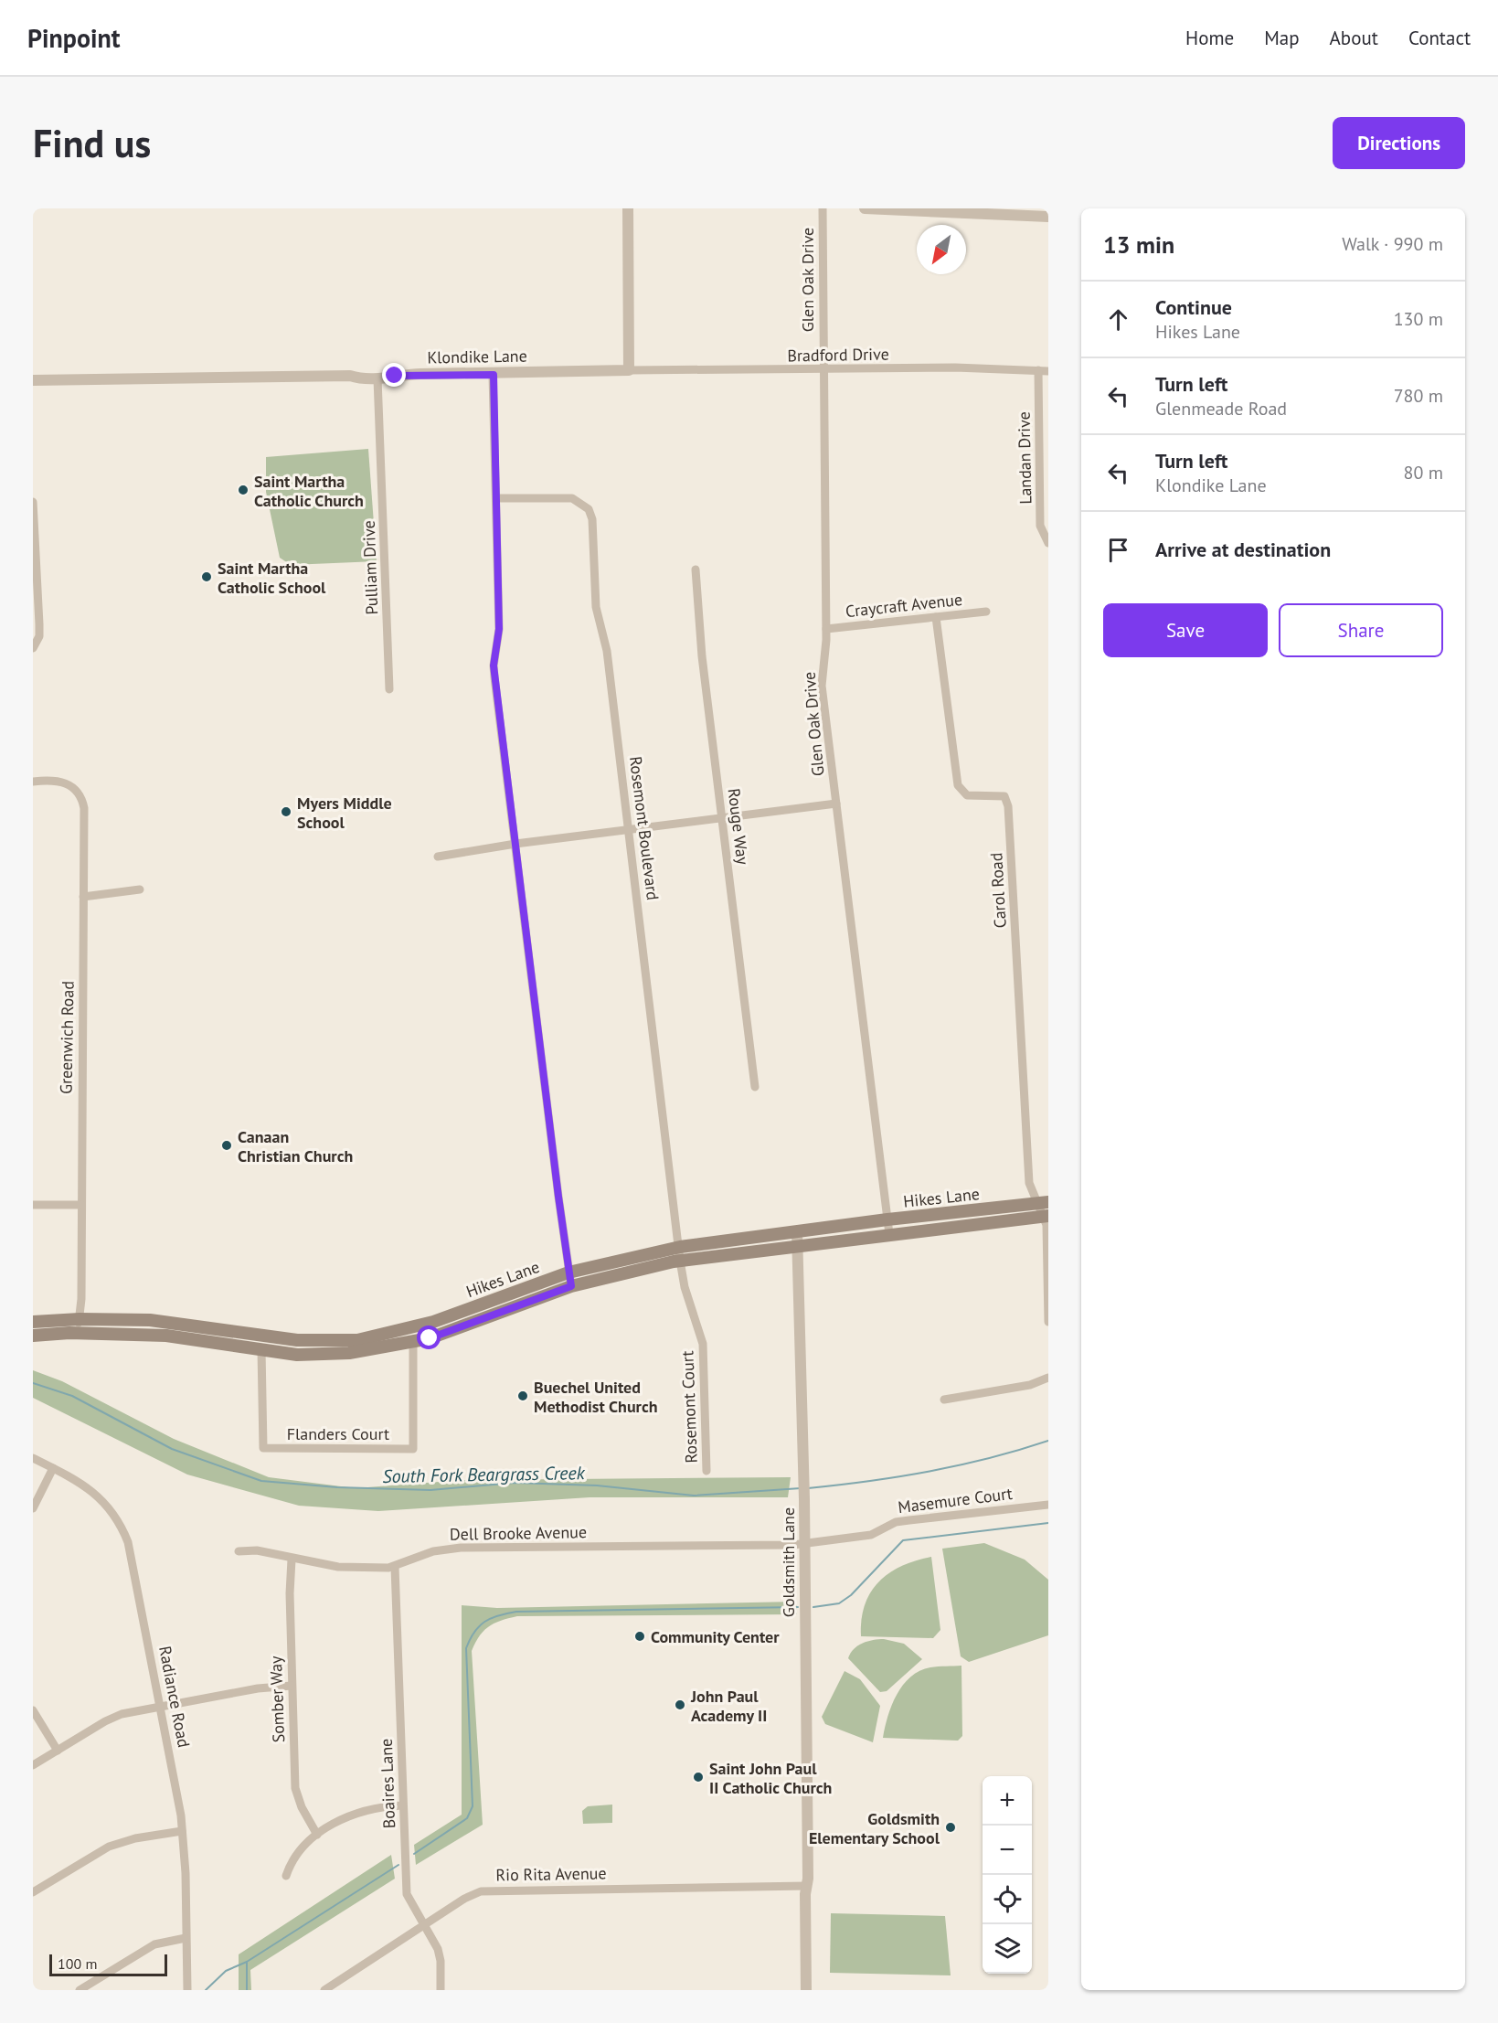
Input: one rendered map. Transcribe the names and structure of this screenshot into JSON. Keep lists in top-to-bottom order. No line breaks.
{"streets":{"main road":["Hikes Lane"],"street":["Glen Oak Drive","Bradford Drive","Klondike Lane","Landan Drive","Pulliam Drive","Craycraft Avenue","Rouge Way","Rosemont Boulevard","Carol Road","Greenwich Road","Rosemont Court","Flanders Court","Masemure Court","Dell Brooke Avenue","Goldsmith Lane","Radiance Road","Somber Way","Boaires Lane","Rio Rita Avenue"]},"crossings":[["Glen Oak Drive","Bradford Drive"],["Glen Oak Drive","Craycraft Avenue"],["Glen Oak Drive","Hikes Lane"],["Bradford Drive","Klondike Lane"],["Bradford Drive","Landan Drive"],["Klondike Lane","Pulliam Drive"],["Craycraft Avenue","Carol Road"],["Rosemont Boulevard","Hikes Lane"],["Rosemont Boulevard","Rosemont Court"],["Carol Road","Hikes Lane"],["Greenwich Road","Hikes Lane"],["Hikes Lane","Rosemont Court"],["Hikes Lane","Flanders Court"],["Hikes Lane","Goldsmith Lane"],["Masemure Court","Dell Brooke Avenue"],["Masemure Court","Goldsmith Lane"],["Dell Brooke Avenue","Goldsmith Lane"],["Dell Brooke Avenue","Somber Way"],["Dell Brooke Avenue","Boaires Lane"],["Goldsmith Lane","Rio Rita Avenue"],["Boaires Lane","Rio Rita Avenue"]],"water":["South Fork Beargrass Creek"],"places":["Saint Martha Catholic Church","Saint Martha Catholic School","Myers Middle School","Canaan Christian Church","Buechel United Methodist Church","Community Center","John Paul Academy II","Saint John Paul II Catholic Church","Goldsmith Elementary School"],"scale_bar":"100 m","north":"bottom left","page":{"header":"Pinpoint","nav":["Home","Map","About","Contact"],"buttons":["Directions",["Save","Share"]],"title":"Find us","heading":["13 min","Walk · 990 m"],"list":[["Continue","Hikes Lane","130 m"],["Turn left","Glenmeade Road","780 m"],["Turn left","Klondike Lane","80 m"],"Arrive at destination"],"map_buttons":["+","−"],"scale":"100 m"}}
